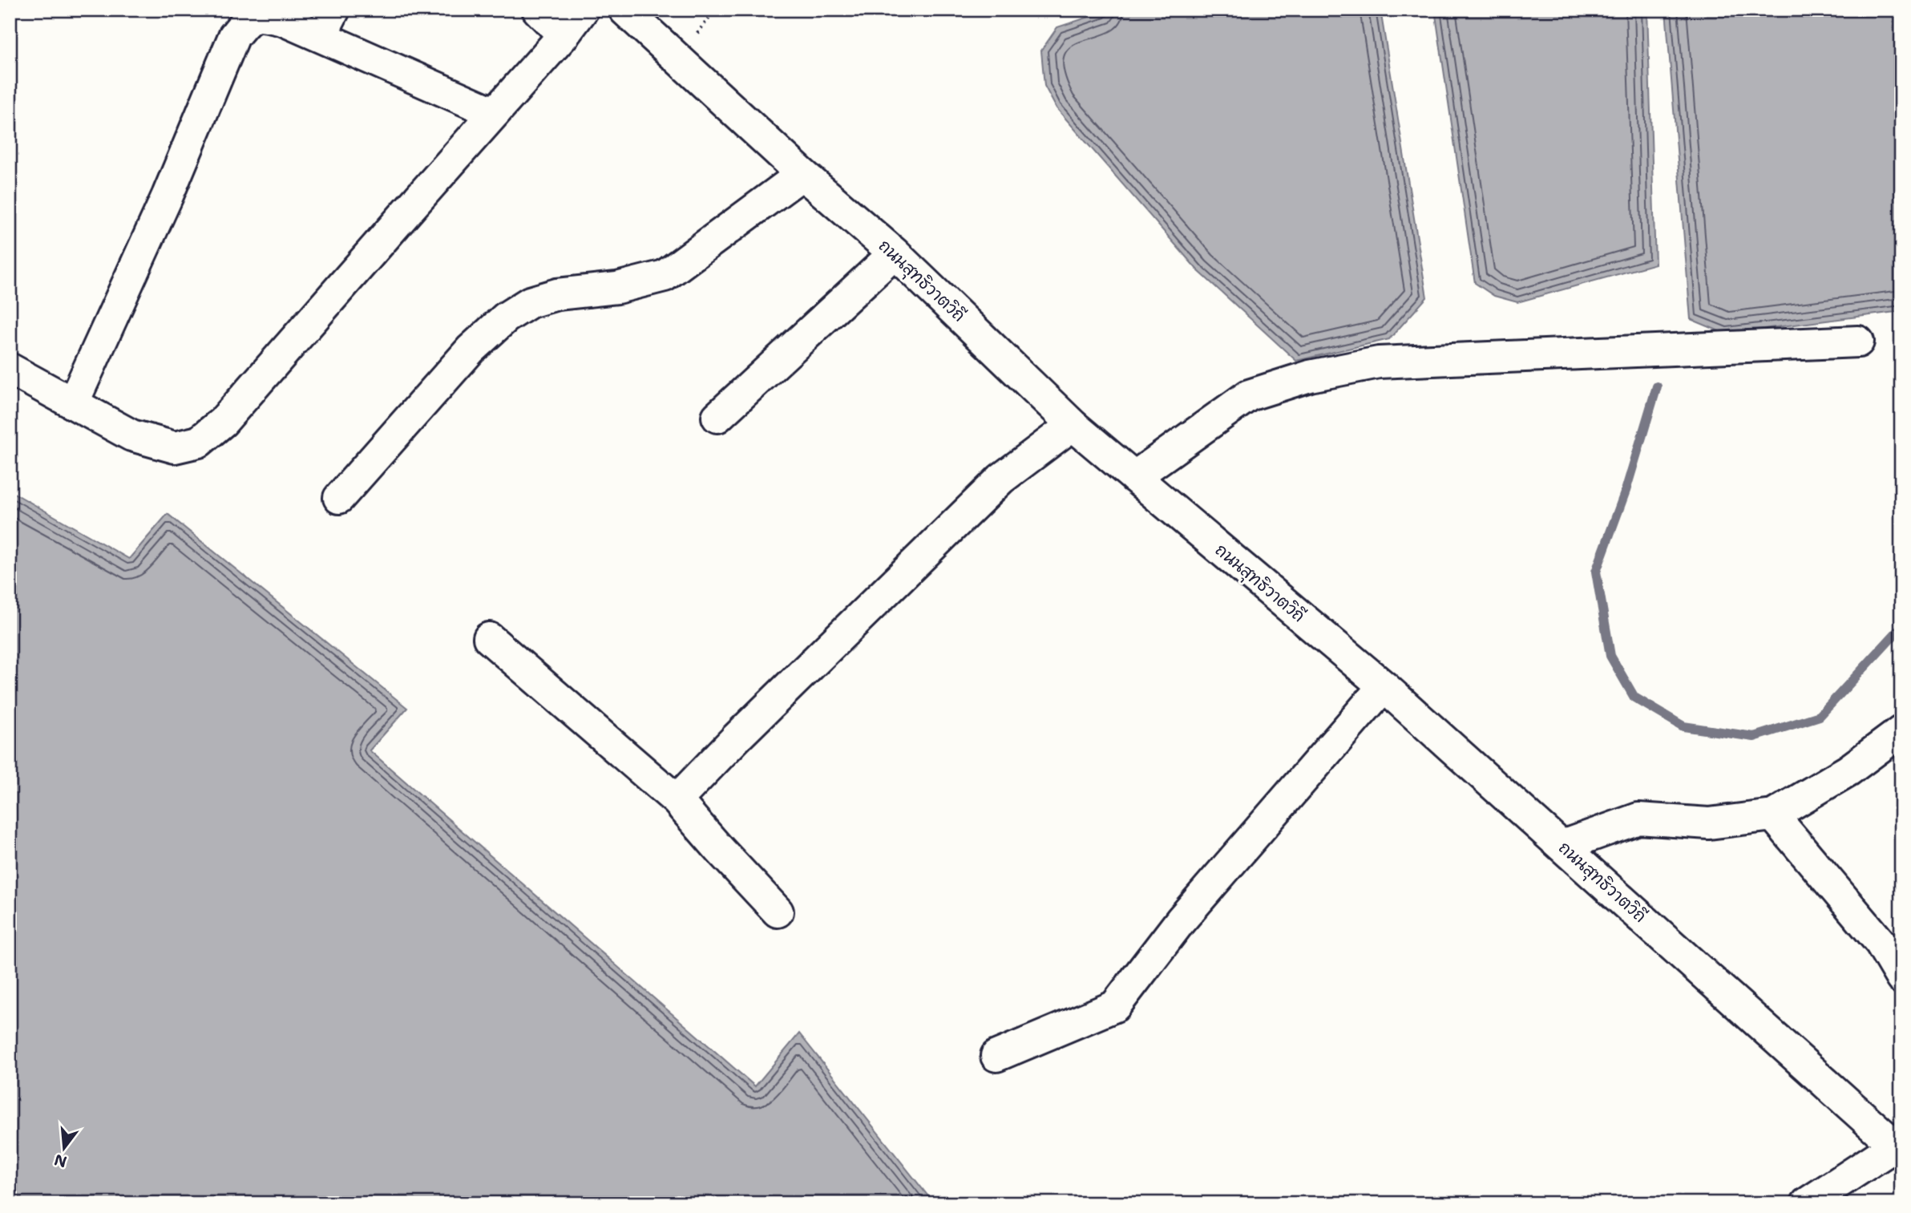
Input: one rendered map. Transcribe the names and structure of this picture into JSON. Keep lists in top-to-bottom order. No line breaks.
{"streets":{"street":["ถนนสุทธิวาตวิถี"]},"north":"bottom"}
